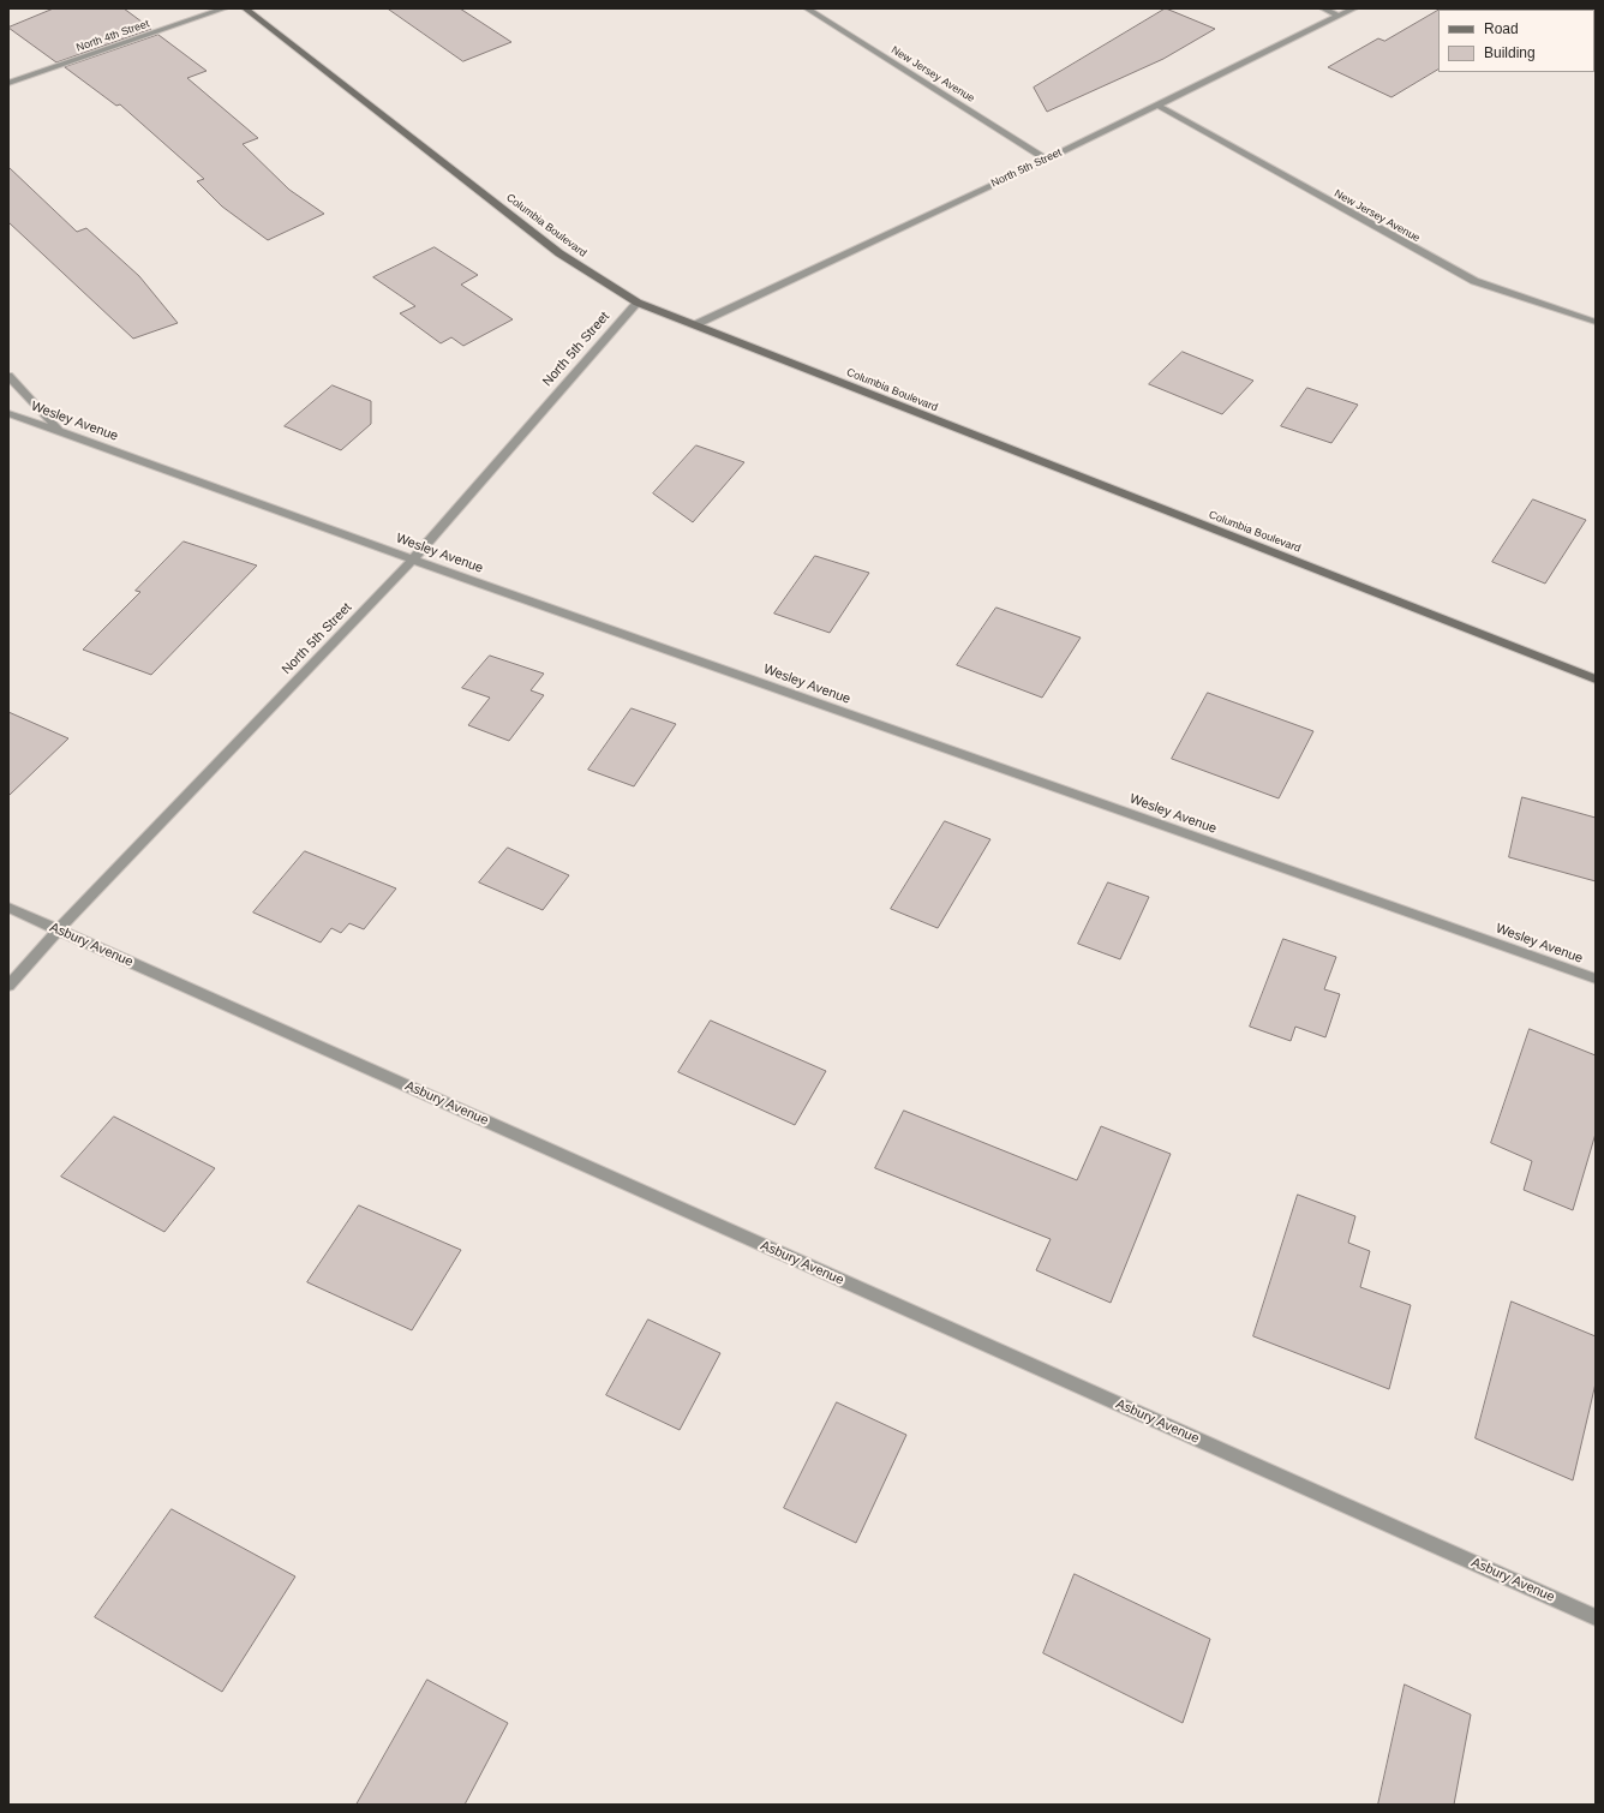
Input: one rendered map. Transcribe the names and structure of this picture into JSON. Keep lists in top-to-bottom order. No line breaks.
{"streets":{"street":["North 4th Street","New Jersey Avenue","North 5th Street","Columbia Boulevard","Wesley Avenue","Asbury Avenue"]},"crossings":[["New Jersey Avenue","North 5th Street"],["North 5th Street","Columbia Boulevard"],["North 5th Street","Wesley Avenue"],["North 5th Street","Asbury Avenue"]],"legend":["Road","Building"]}
